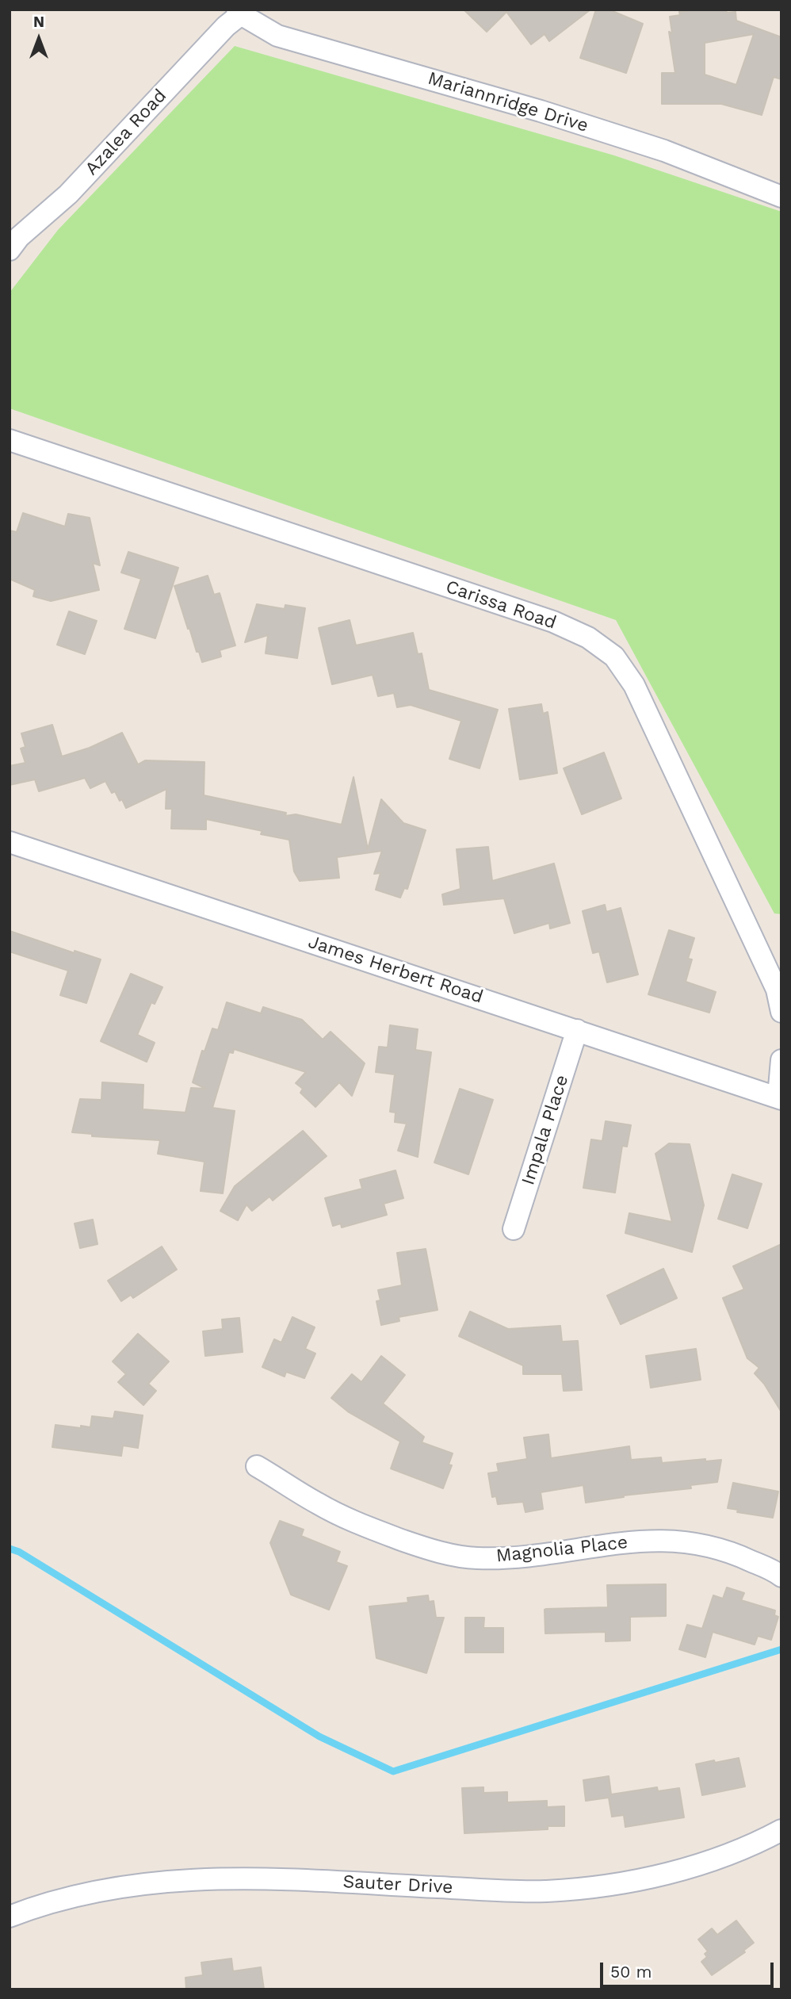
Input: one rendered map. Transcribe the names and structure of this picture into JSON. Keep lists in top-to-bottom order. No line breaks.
{"streets":{"street":["Mariannridge Drive","Azalea Road","Carissa Road","James Herbert Road","Impala Place","Magnolia Place","Sauter Drive"]},"crossings":[["Mariannridge Drive","Azalea Road"],["James Herbert Road","Impala Place"]],"scale_bar":"50 m","north":"top"}
